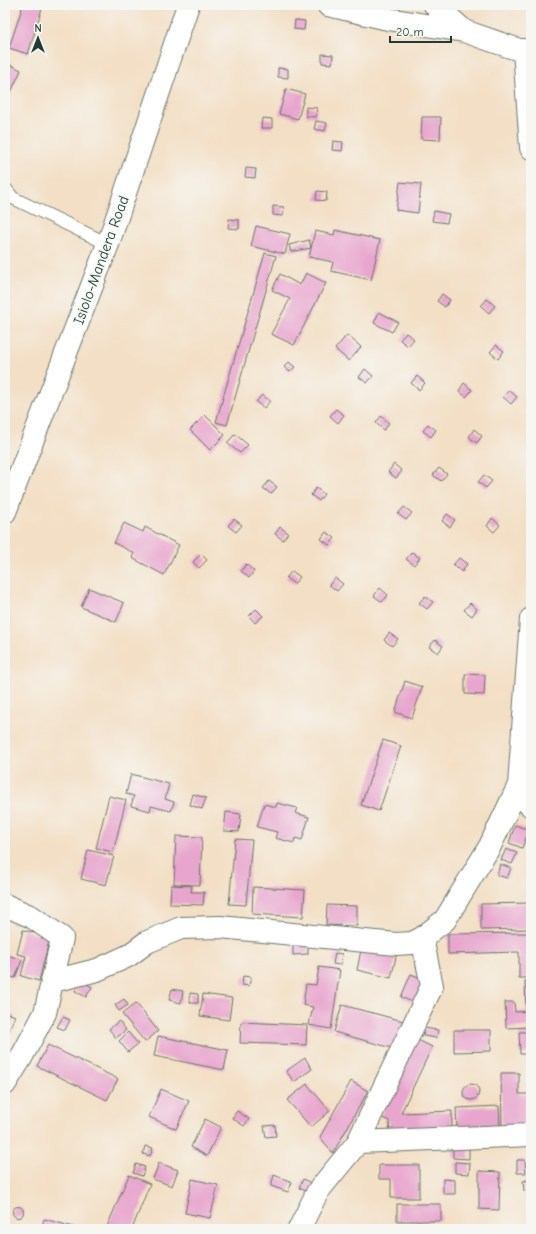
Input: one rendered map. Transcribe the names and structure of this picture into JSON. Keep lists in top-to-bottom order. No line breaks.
{"streets":{"main road":["Isiolo-Mandera Road"]},"scale_bar":"20 m","north":"top"}
